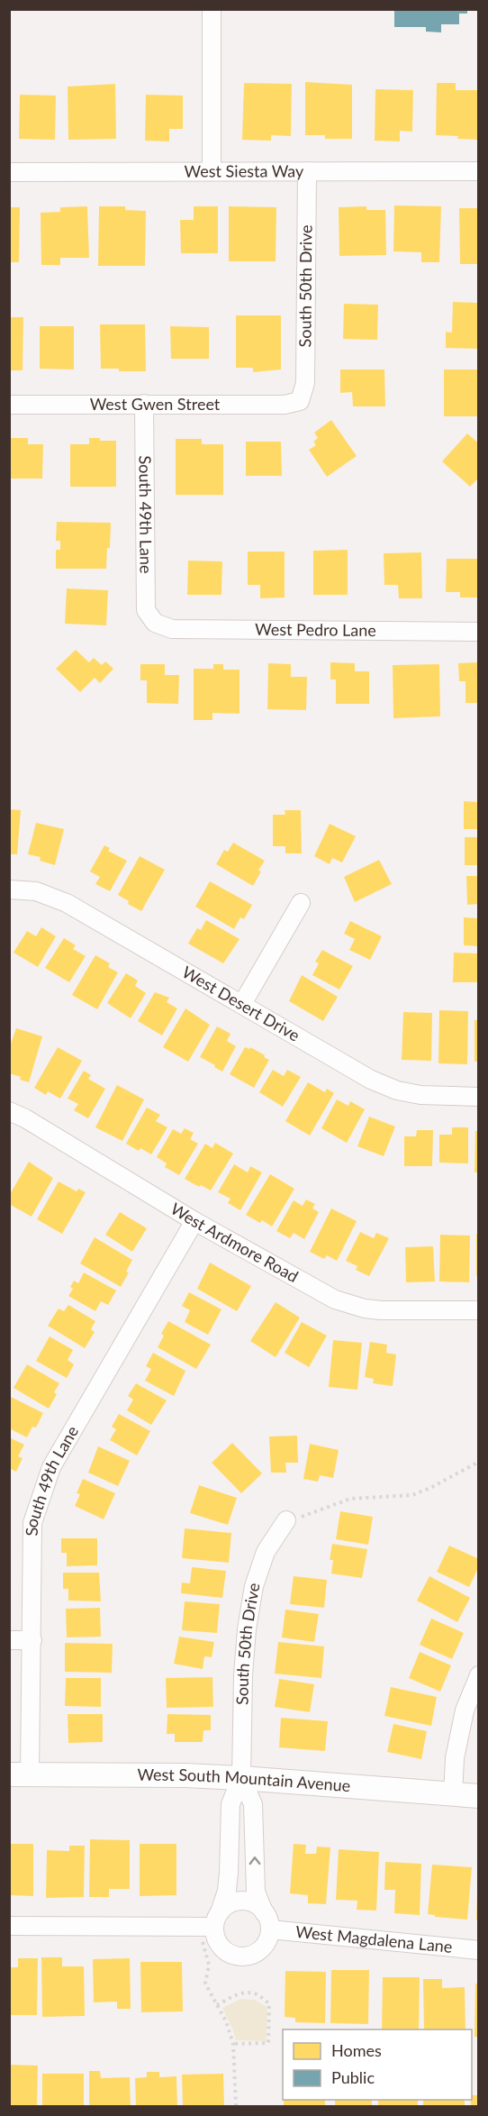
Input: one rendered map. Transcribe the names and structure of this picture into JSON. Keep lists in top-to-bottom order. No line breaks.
{"streets":{"street":["West Siesta Way","South 50th Drive","West Gwen Street","South 49th Lane","West Pedro Lane","West Desert Drive","West Ardmore Road","West South Mountain Avenue","West Magdalena Lane"]},"crossings":[["West Siesta Way","South 50th Drive"],["South 50th Drive","West Gwen Street"],["South 50th Drive","West South Mountain Avenue"],["South 50th Drive","West Magdalena Lane"],["West Gwen Street","South 49th Lane"],["South 49th Lane","West Pedro Lane"],["South 49th Lane","West Ardmore Road"],["South 49th Lane","West South Mountain Avenue"]],"legend":["Homes","Public"]}
